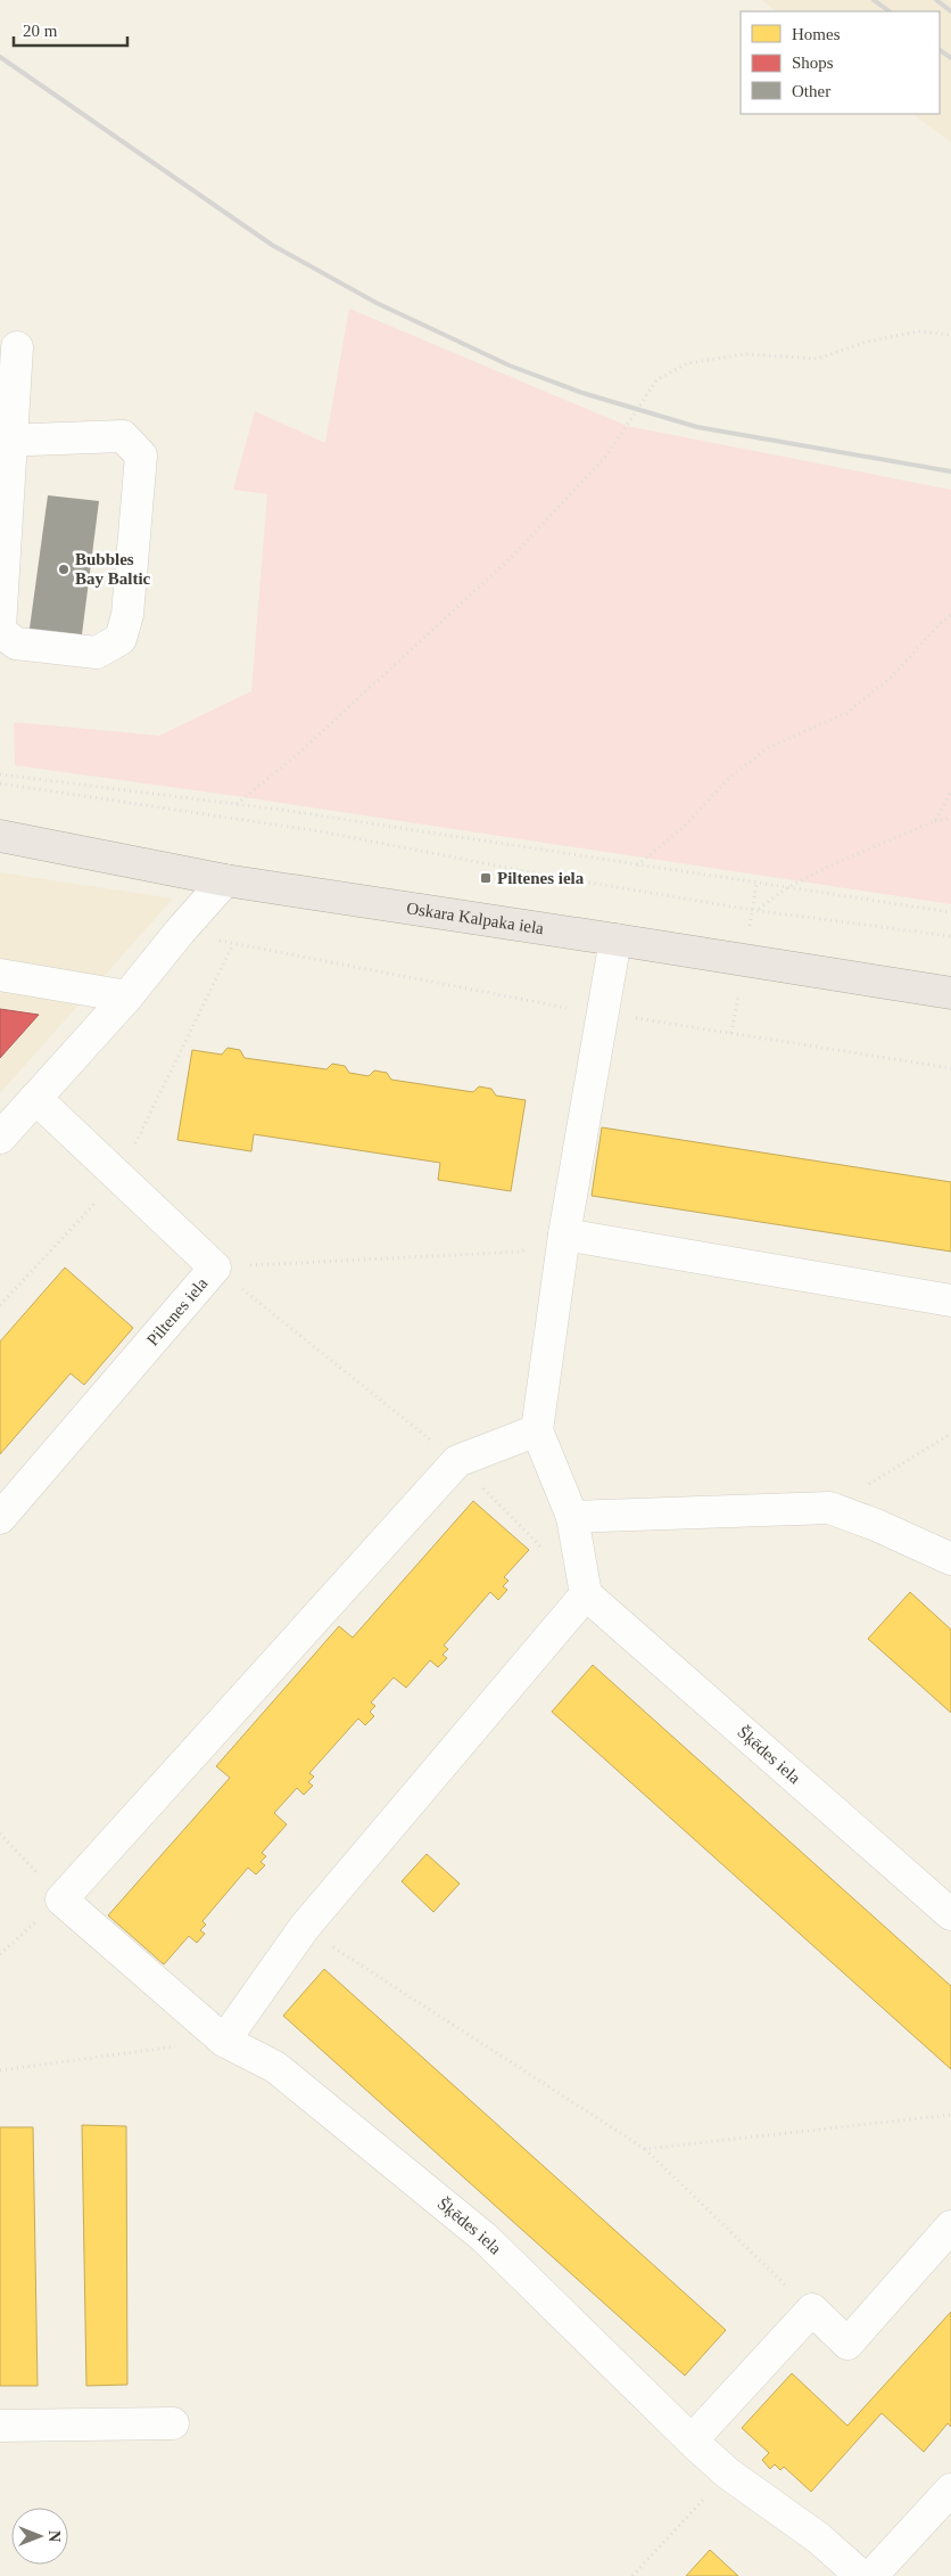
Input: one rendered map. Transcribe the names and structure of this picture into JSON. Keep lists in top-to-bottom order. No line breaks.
{"streets":{"main road":["Oskara Kalpaka iela"],"street":["Piltenes iela","Šķēdes iela"]},"places":{"other":["Bubbles Bay Baltic"],"transit":["Piltenes iela"]},"legend":["Homes","Shops","Other"],"scale_bar":"20 m","north":"right"}
